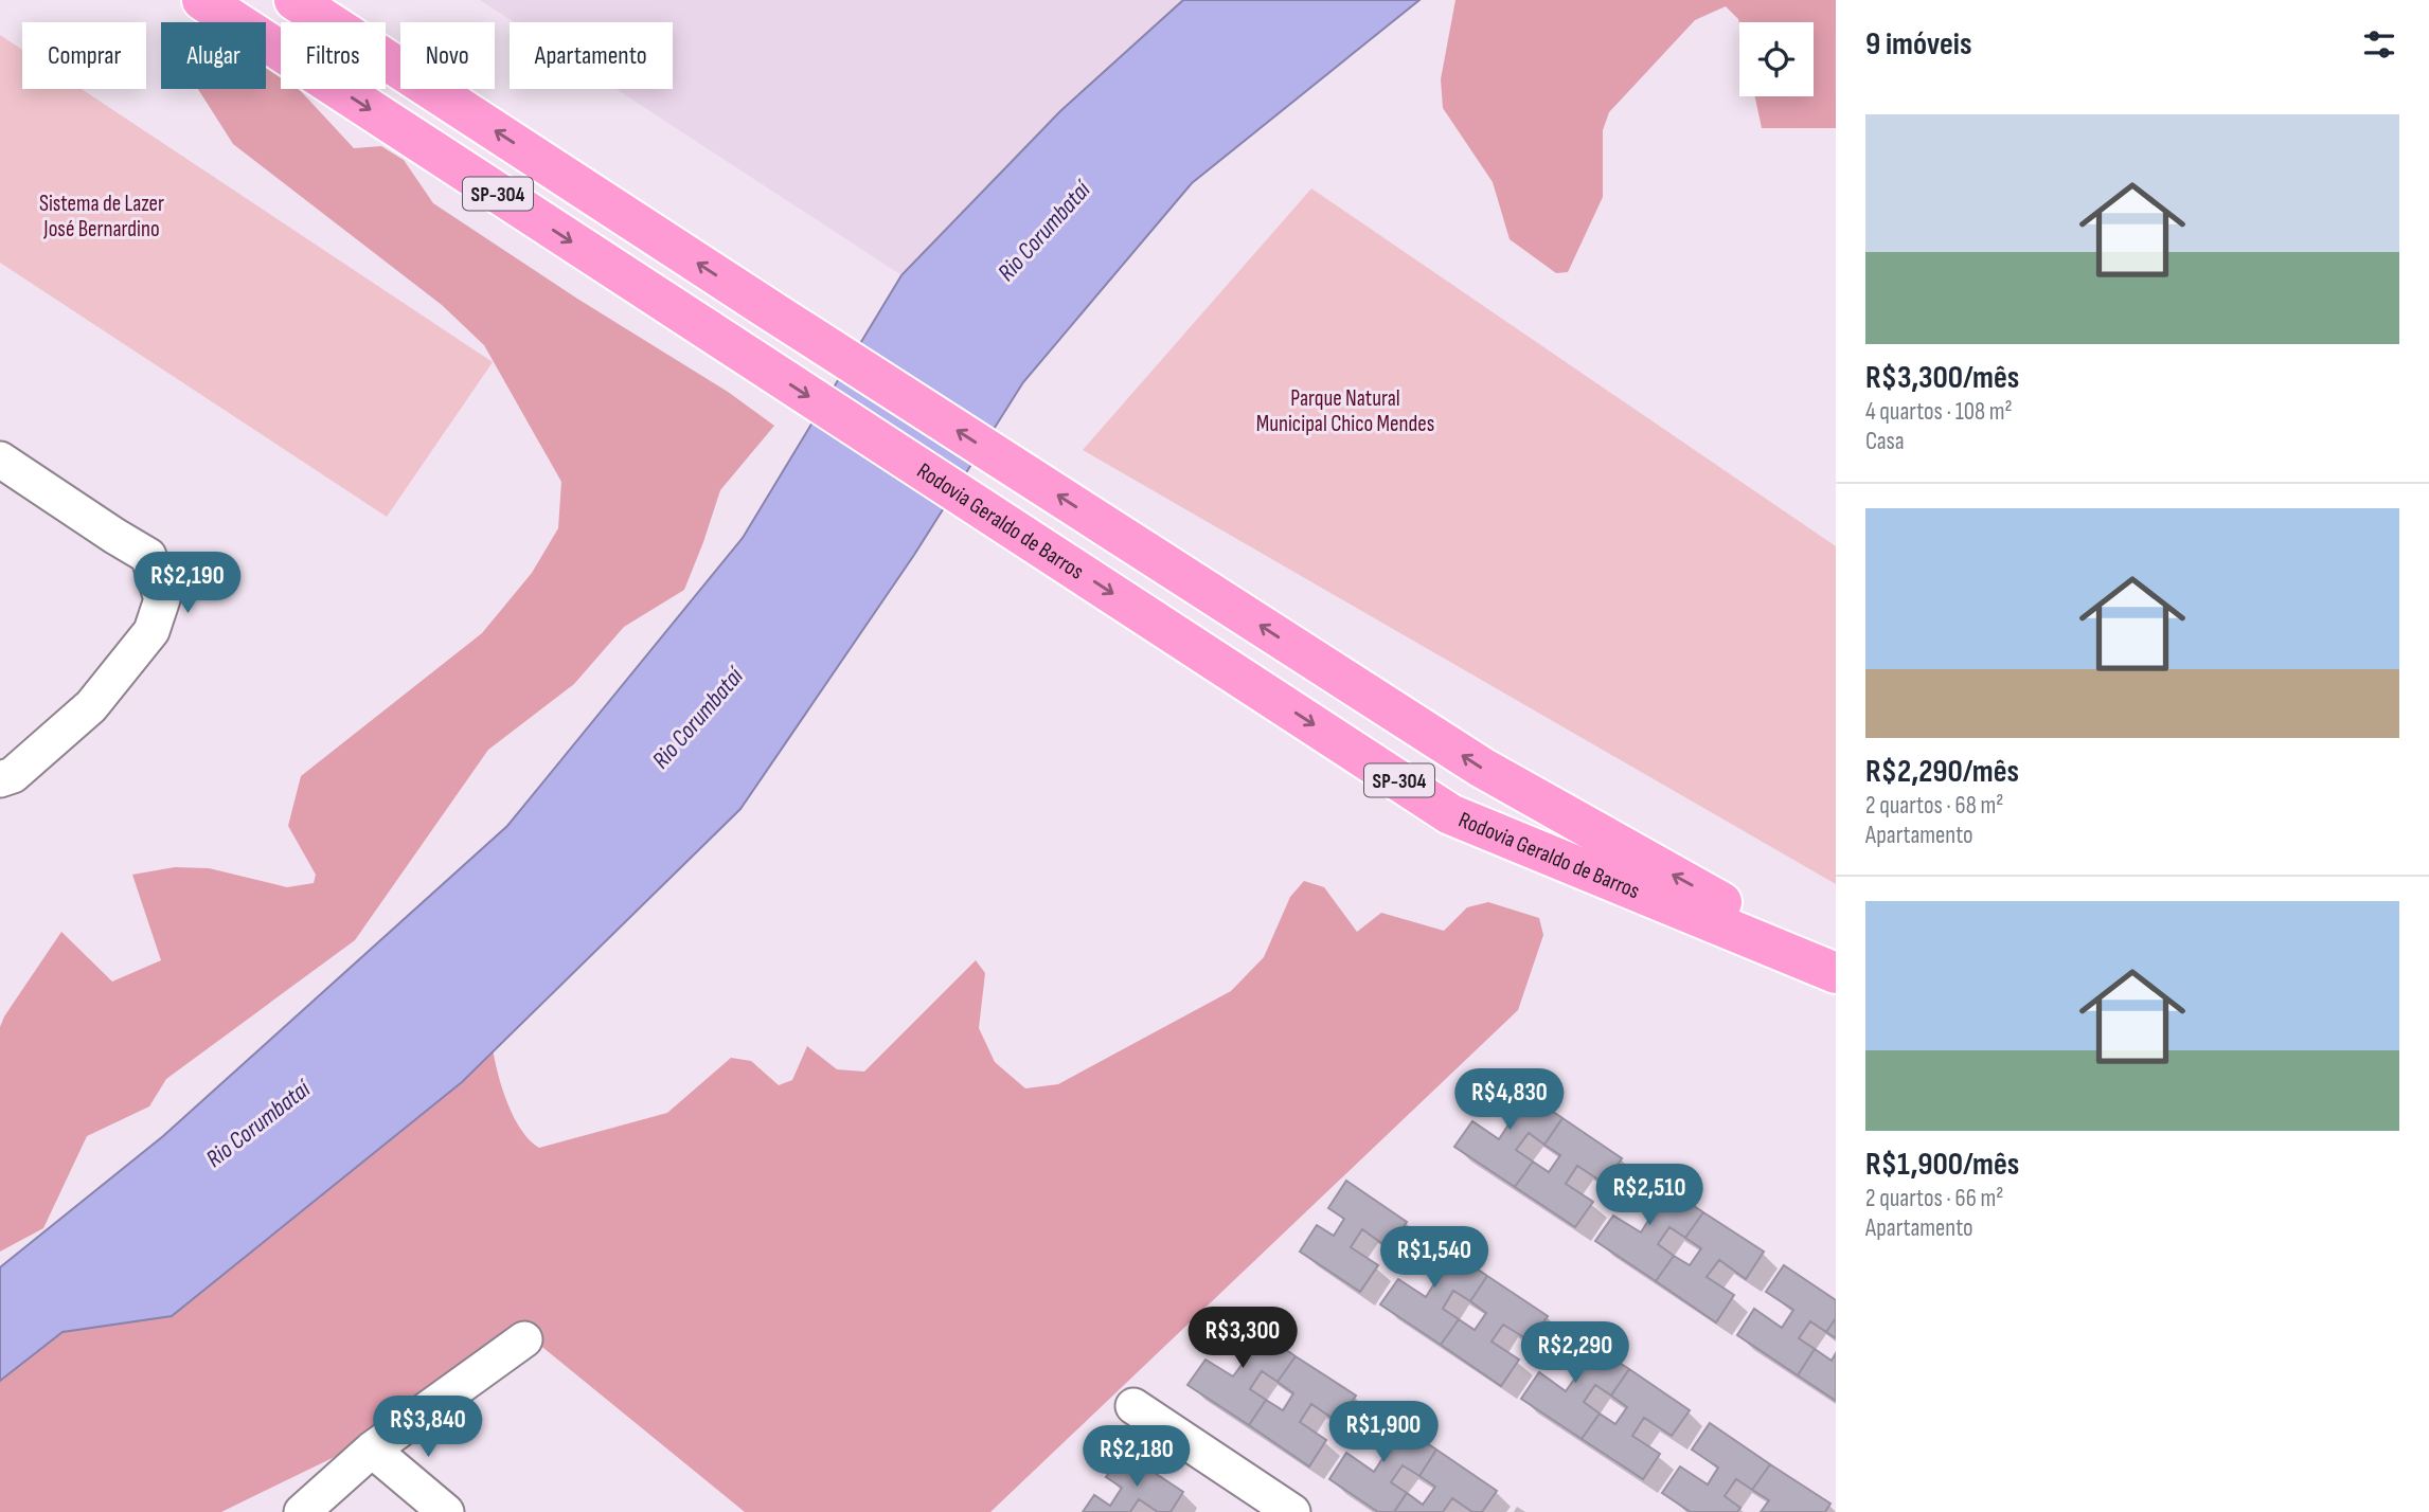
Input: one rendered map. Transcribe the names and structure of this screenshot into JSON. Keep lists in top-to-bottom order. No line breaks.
{"streets":{"highway":["SP-304","Rodovia Geraldo de Barros"]},"water":["Rio Corumbataí"],"parks":["Sistema de Lazer José Bernardino","Parque Natural Municipal Chico Mendes"],"page":{"heading":"9 imóveis","chip":["Comprar","Alugar","Filtros","Novo","Apartamento"],"list":[{"name":"R$3,300/mês","note":"4 quartos · 108 m² · Casa"},{"name":"R$2,290/mês","note":"2 quartos · 68 m² · Apartamento"},{"name":"R$1,900/mês","note":"2 quartos · 66 m² · Apartamento"}],"price":["R$2,190","R$4,830","R$2,510","R$1,540","R$3,300","R$2,290","R$3,840","R$1,900","R$2,180"]}}
